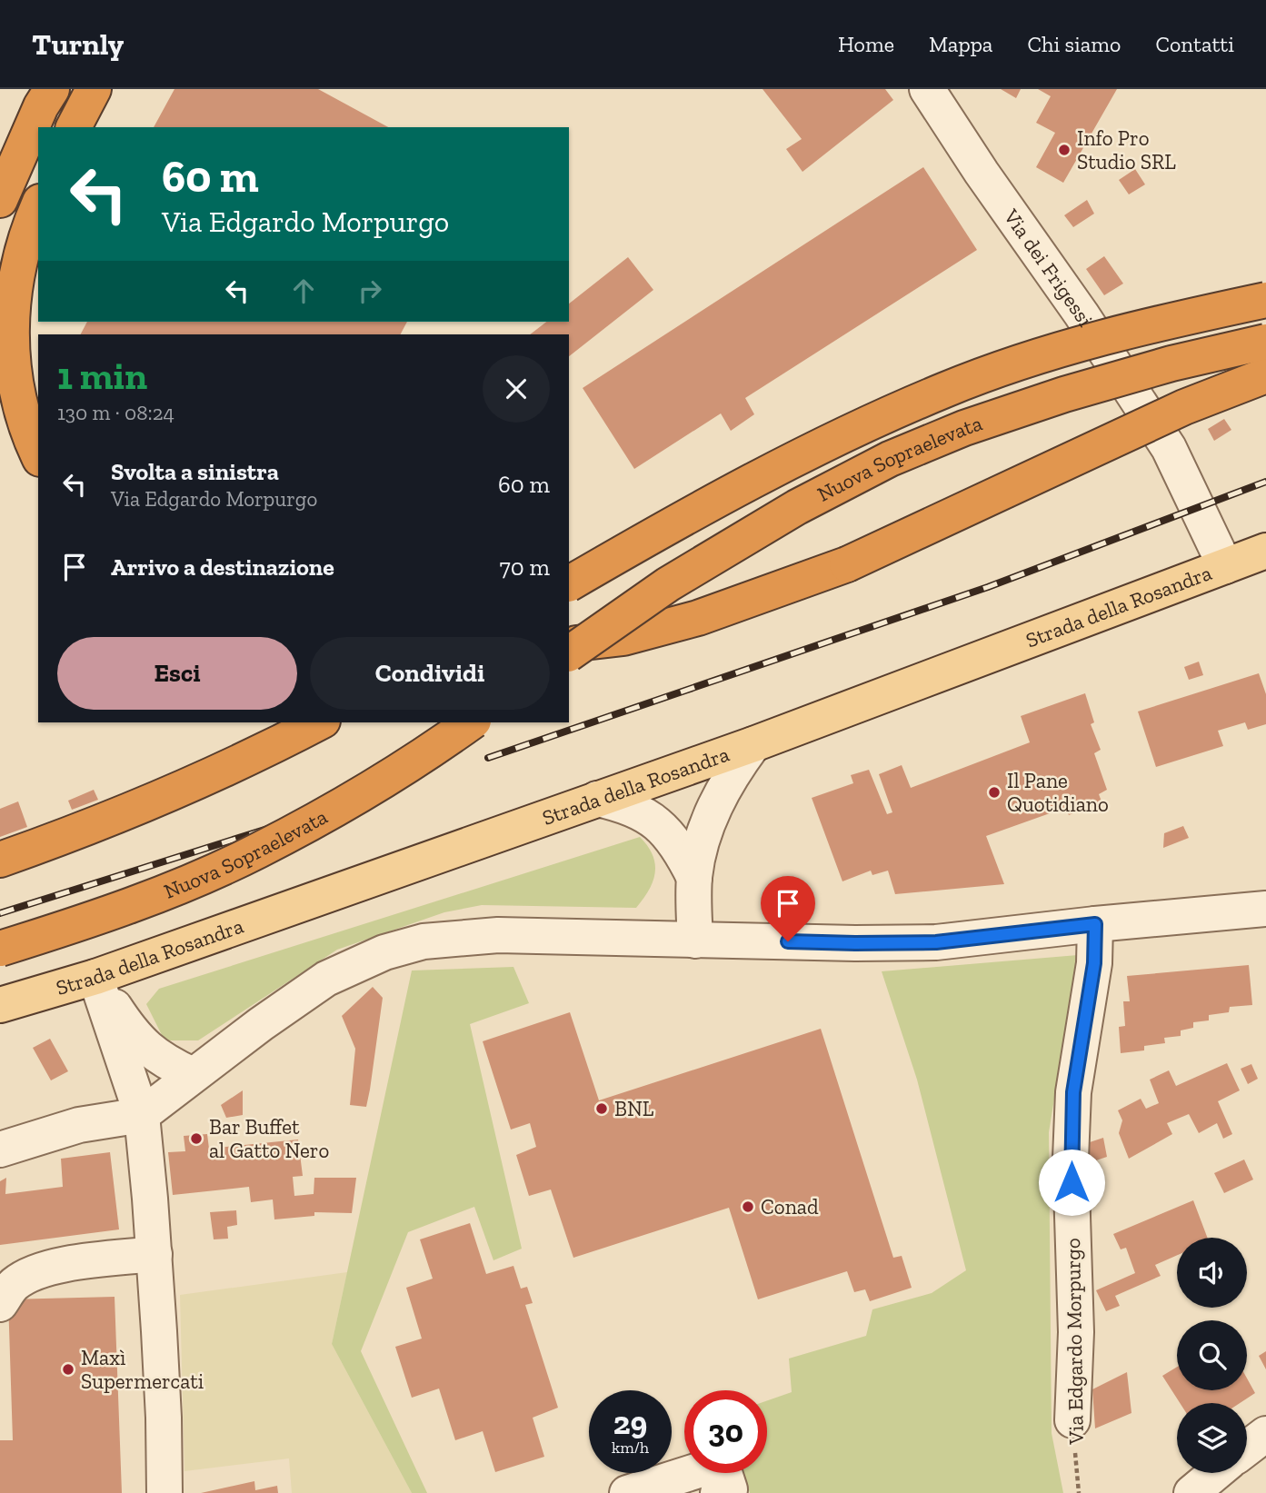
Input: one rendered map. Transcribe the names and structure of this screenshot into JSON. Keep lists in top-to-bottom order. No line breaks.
{"streets":{"highway":["Nuova Sopraelevata"],"main road":["Strada della Rosandra"],"street":["Via dei Frigessi","Via Edgardo Morpurgo"]},"crossings":[["Via dei Frigessi","Strada della Rosandra"]],"places":["Info Pro Studio SRL","Il Pane Quotidiano","BNL","Bar Buffet al Gatto Nero","Conad","Maxì Supermercati"],"page":{"header":"Turnly","nav":["Home","Mappa","Chi siamo","Contatti"],"turn":["60 m","Via Edgardo Morpurgo"],"heading":["1 min","130 m · 08:24"],"list":[{"name":"Svolta a sinistra","note":"Via Edgardo Morpurgo","value":"60 m"},{"name":"Arrivo a destinazione","value":"70 m"}],"buttons":["Esci","Condividi"],"speed":"29 km/h","limit":"30"}}
